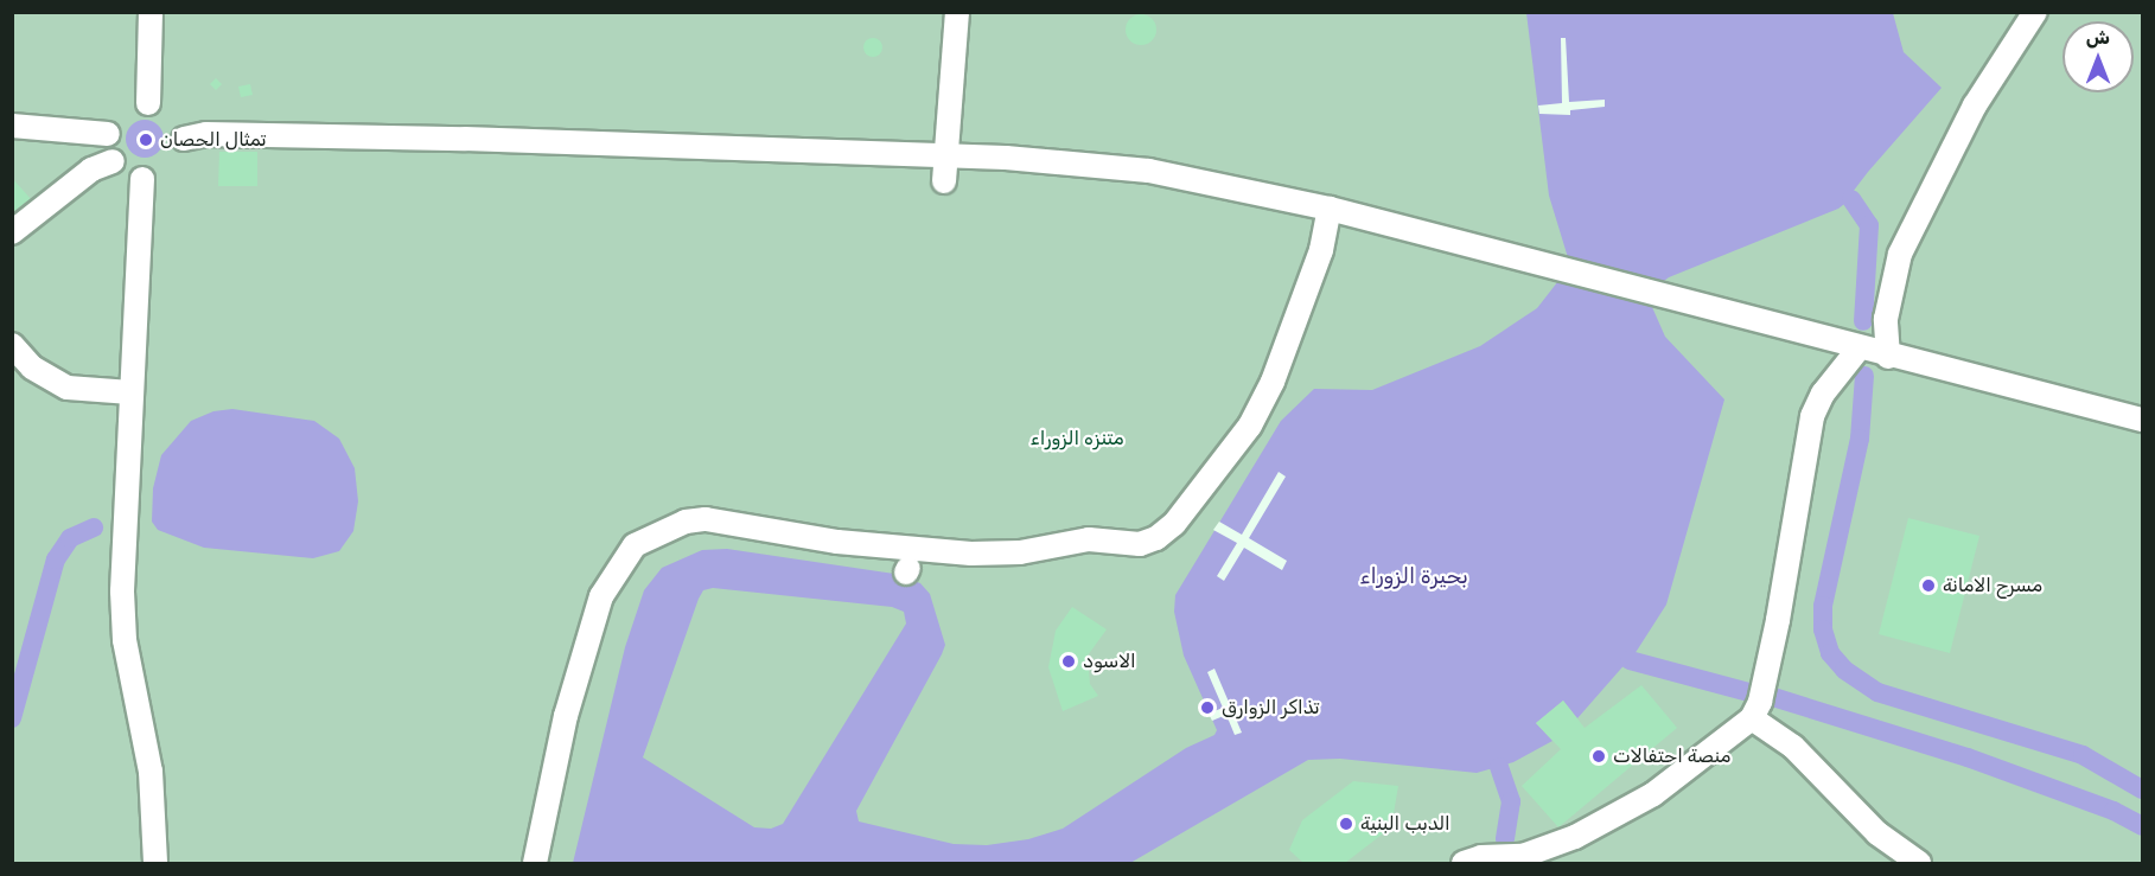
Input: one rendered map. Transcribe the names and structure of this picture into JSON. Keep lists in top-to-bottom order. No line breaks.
{"water":["بحيرة الزوراء"],"parks":["متنزه الزوراء"],"places":["تمثال الحصان","مسرح الامانة","الاسود","تذاكر الزوارق","منصة احتفالات","الدبب البنية"],"north":"top"}
